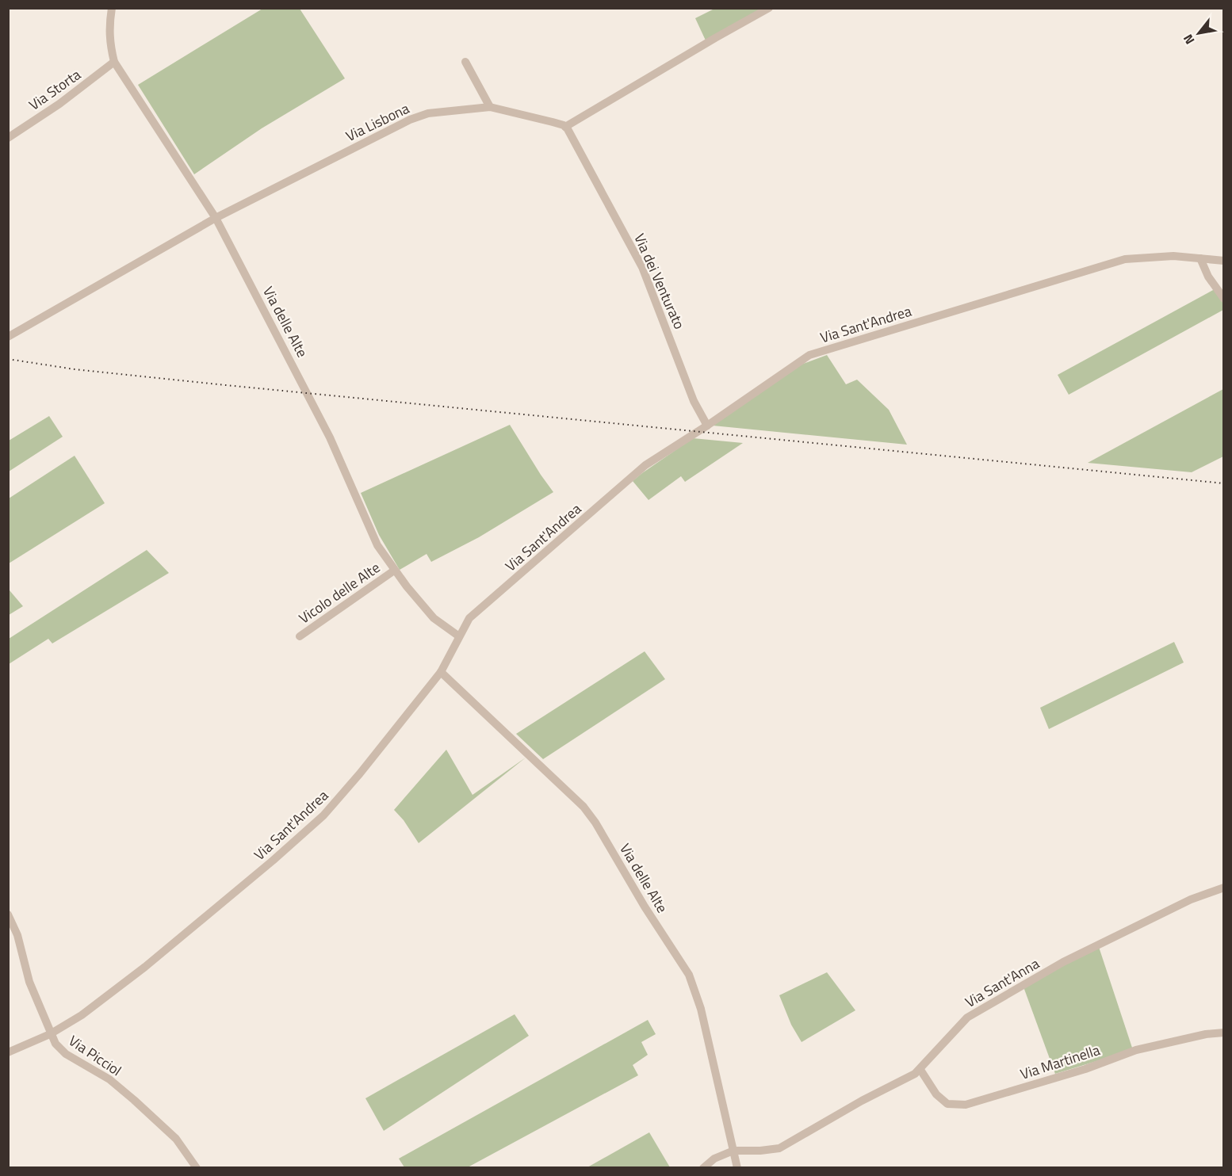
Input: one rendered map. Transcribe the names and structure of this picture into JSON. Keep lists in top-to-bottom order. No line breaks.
{"streets":{"street":["Via Storta","Via Lisbona","Via dei Venturato","Via delle Alte","Via Sant'Andrea","Vicolo delle Alte","Via Sant'Anna","Via Picciol","Via Martinella"]},"crossings":[["Via Storta","Via delle Alte"],["Via Lisbona","Via dei Venturato"],["Via Lisbona","Via delle Alte"],["Via dei Venturato","Via Sant'Andrea"],["Via delle Alte","Via Sant'Andrea"],["Via delle Alte","Vicolo delle Alte"],["Via delle Alte","Via Sant'Anna"],["Via Sant'Andrea","Via Picciol"],["Via Sant'Anna","Via Martinella"]],"north":"bottom left"}
